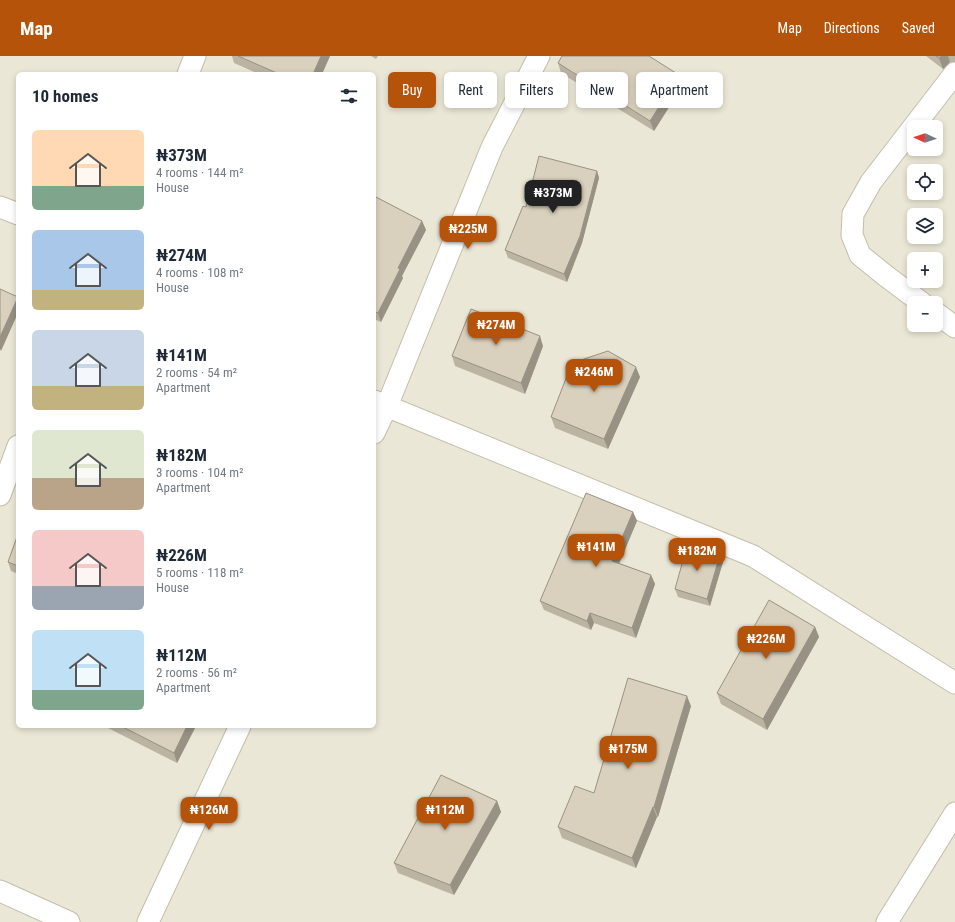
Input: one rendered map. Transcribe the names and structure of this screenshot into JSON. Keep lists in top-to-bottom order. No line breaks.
{"north":"left","page":{"header":"Map","nav":["Map","Directions","Saved"],"chip":["Buy","Rent","Filters","New","Apartment"],"heading":"10 homes","map_buttons":["+","−"],"list":[{"name":"₦373M","note":"4 rooms · 144 m² · House"},{"name":"₦274M","note":"4 rooms · 108 m² · House"},{"name":"₦141M","note":"2 rooms · 54 m² · Apartment"},{"name":"₦182M","note":"3 rooms · 104 m² · Apartment"},{"name":"₦226M","note":"5 rooms · 118 m² · House"},{"name":"₦112M","note":"2 rooms · 56 m² · Apartment"}],"price":["₦373M","₦225M","₦274M","₦246M","₦141M","₦182M","₦226M","₦175M","₦126M","₦112M"]}}
